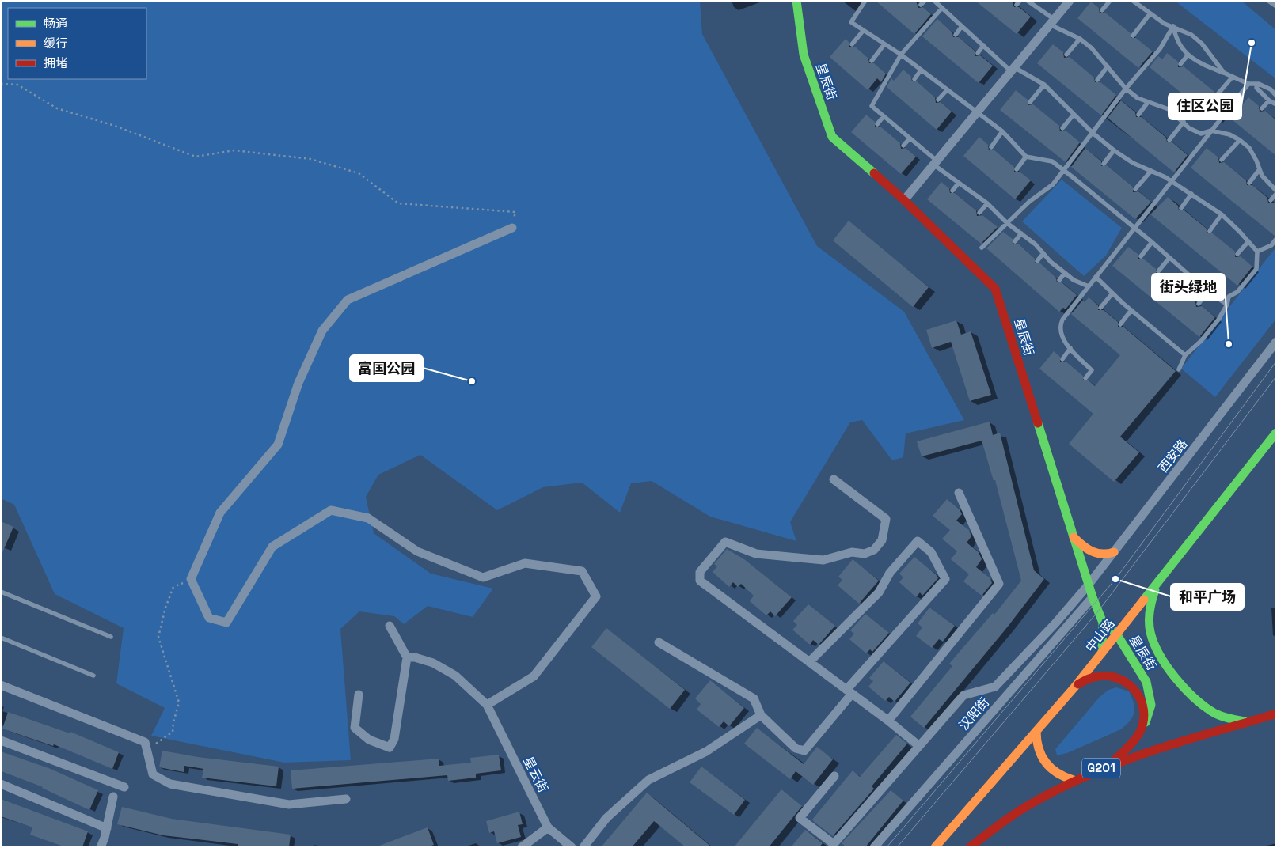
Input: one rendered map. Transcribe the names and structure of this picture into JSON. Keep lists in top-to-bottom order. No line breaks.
{"streets":{"main road":["星辰街","中山路","G201"],"street":["西安路","汉阳街","星云街"]},"crossings":[["星辰街","西安路"],["星辰街","中山路"],["星辰街","汉阳街"],["星辰街","G201"],["中山路","G201"]],"places":["住区公园","街头绿地","富国公园","和平广场"],"legend":["畅通","缓行","拥堵"]}
